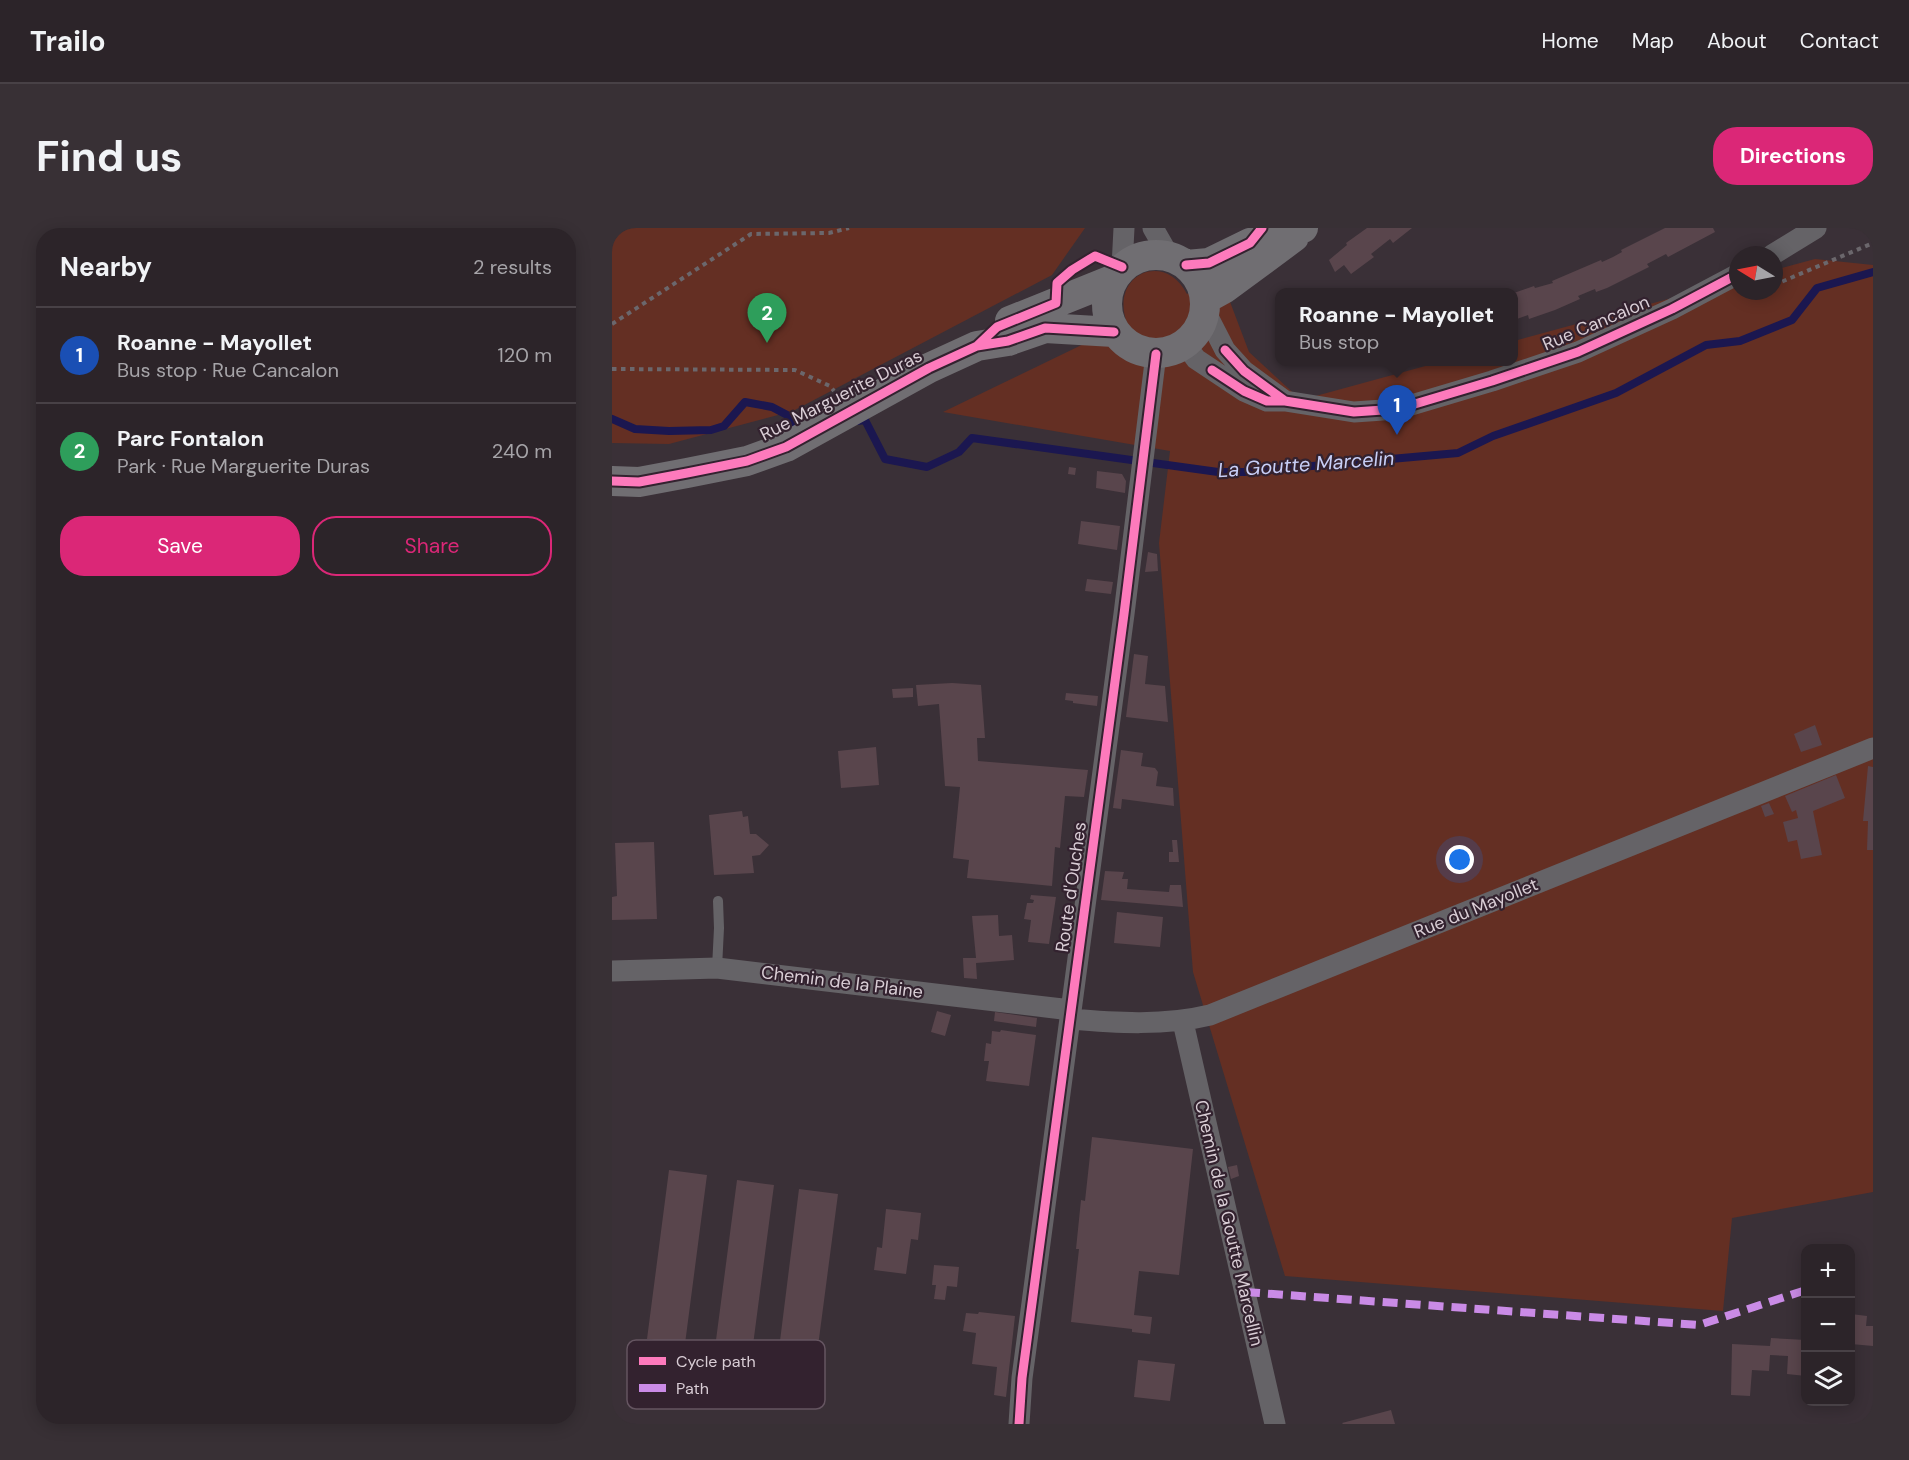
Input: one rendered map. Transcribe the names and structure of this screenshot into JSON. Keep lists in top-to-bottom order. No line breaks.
{"streets":{"main road":["Rue Marguerite Duras"],"street":["Rue Cancalon","Route d'Ouches","Rue du Mayollet","Chemin de la Plaine","Chemin de la Goutte Marcellin"]},"crossings":[["Rue Cancalon","Rue Marguerite Duras"],["Rue Cancalon","Route d'Ouches"],["Rue Marguerite Duras","Route d'Ouches"],["Route d'Ouches","Rue du Mayollet"],["Route d'Ouches","Chemin de la Plaine"],["Rue du Mayollet","Chemin de la Plaine"],["Rue du Mayollet","Chemin de la Goutte Marcellin"]],"water":["La Goutte Marcelin"],"legend":["Cycle path","Path"],"north":"left","page":{"header":"Trailo","nav":["Home","Map","About","Contact"],"buttons":["Directions",["Save","Share"]],"title":"Find us","heading":["Nearby","2 results"],"popup":["Roanne - Mayollet","Bus stop"],"pins":["2","1"],"list":[{"mark":"1","name":"Roanne - Mayollet","note":"Bus stop · Rue Cancalon","value":"120 m"},{"mark":"2","name":"Parc Fontalon","note":"Park · Rue Marguerite Duras","value":"240 m"}],"map_buttons":["+","−"]}}
